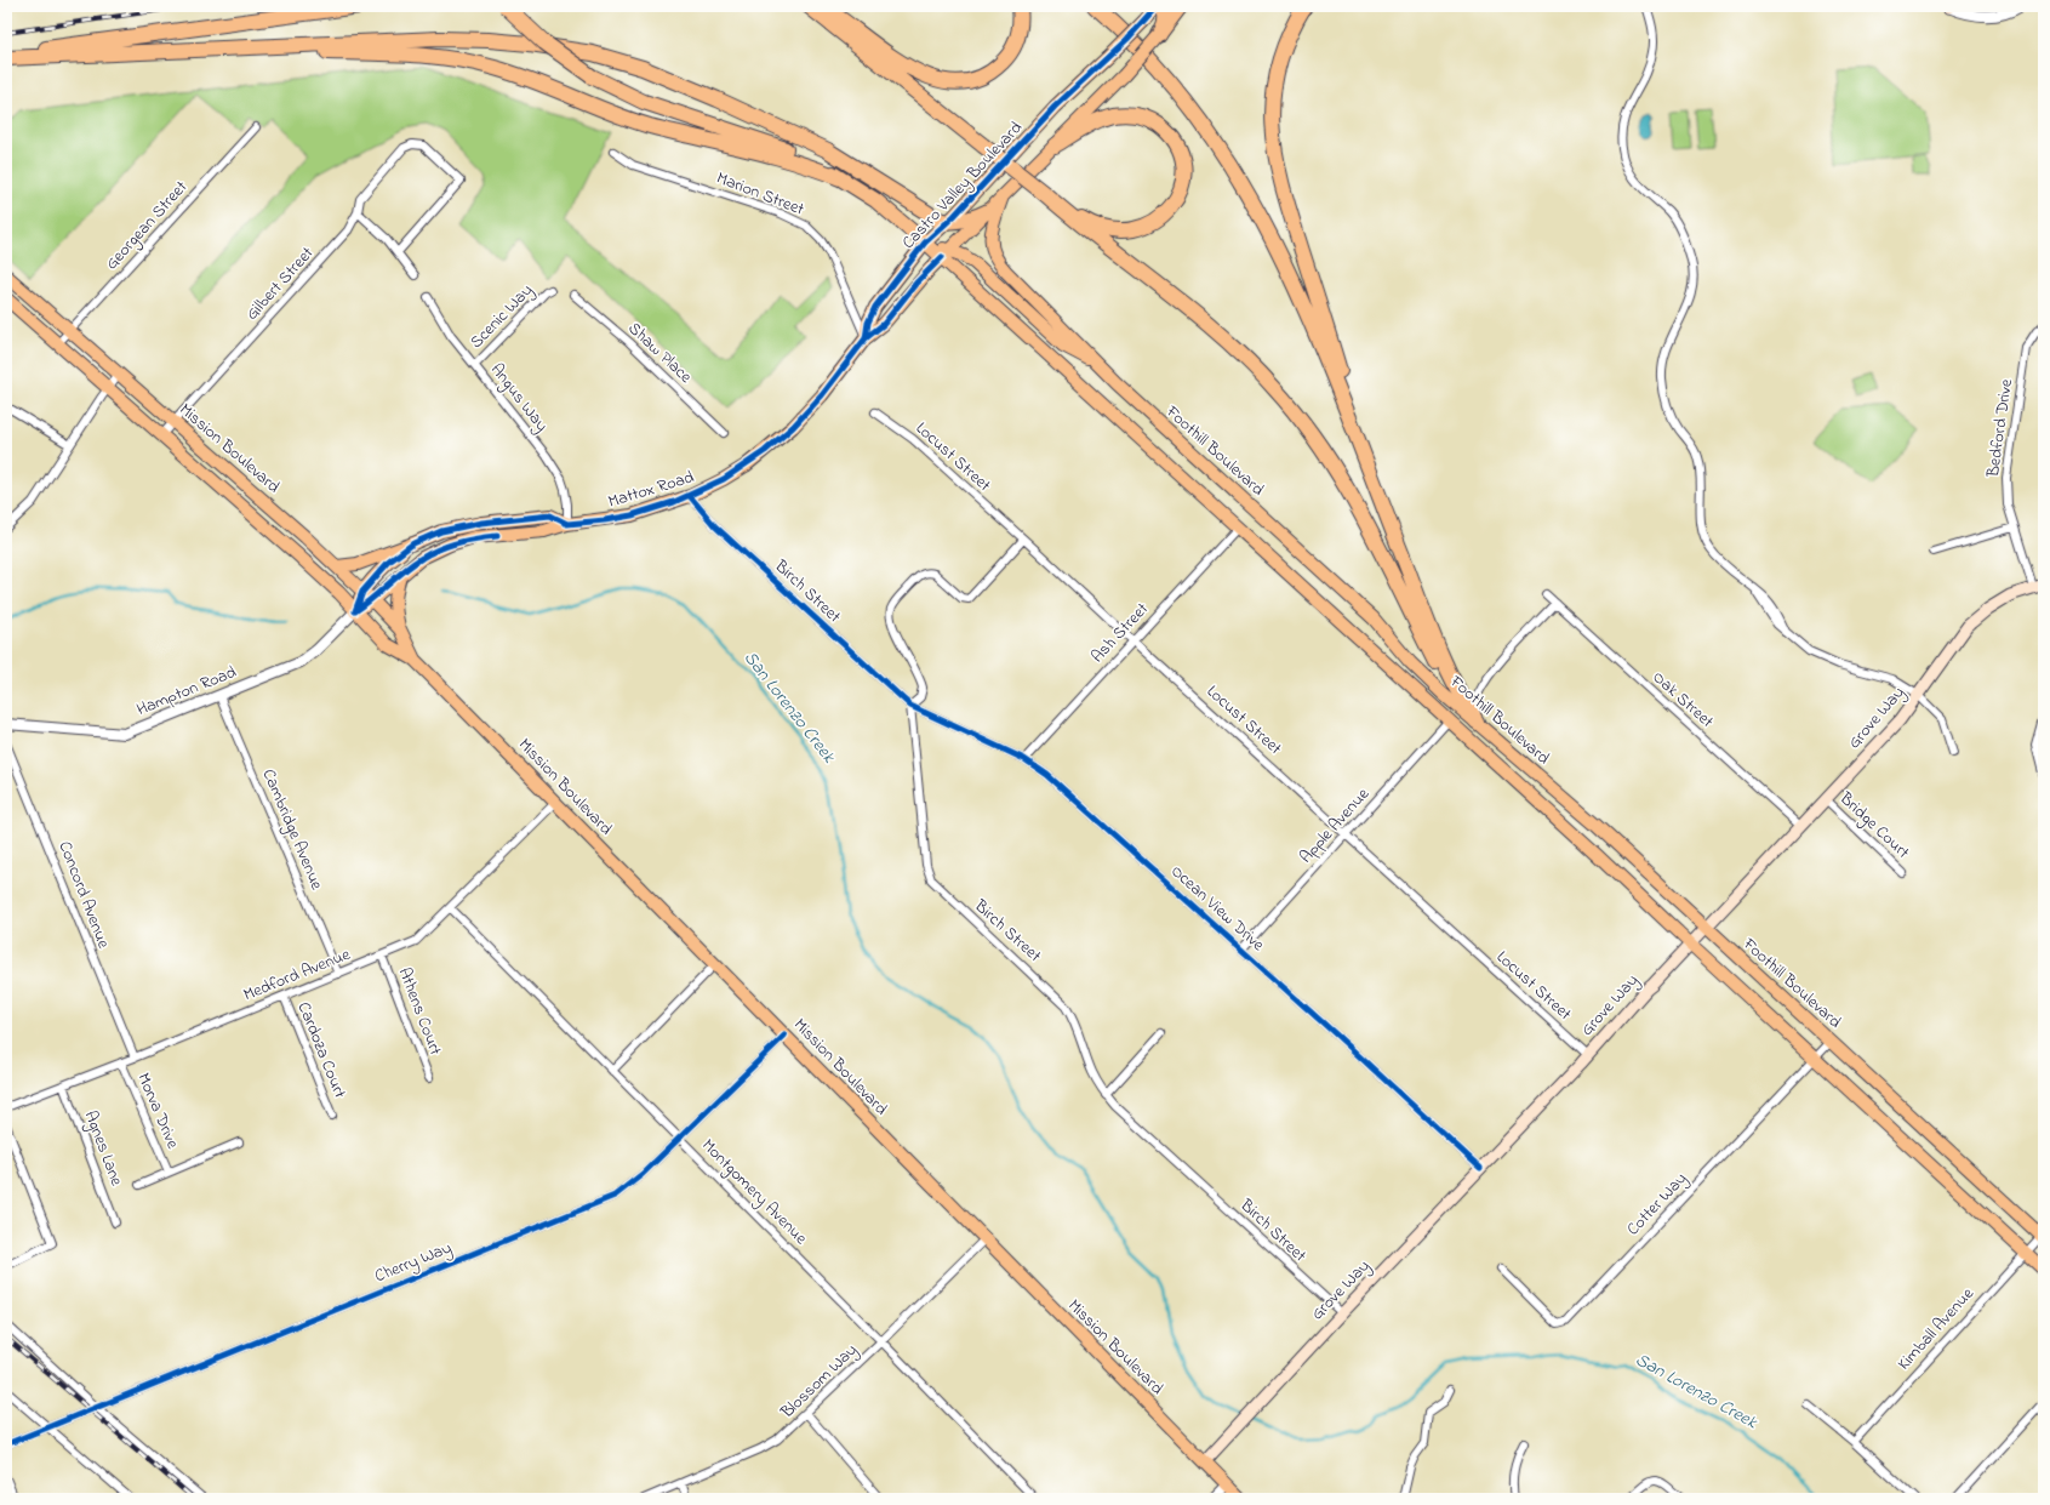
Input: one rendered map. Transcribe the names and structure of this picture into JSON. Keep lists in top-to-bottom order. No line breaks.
{"streets":{"main road":["Castro Valley Boulevard","Mission Boulevard","Foothill Boulevard","Mattox Road","Grove Way"],"street":["Marion Street","Georgean Street","Gilbert Street","Scenic Way","Shaw Place","Angus Way","Bedford Drive","Locust Street","Birch Street","Ash Street","Hampton Road","Oak Street","Apple Avenue","Bridge Court","Cambridge Avenue","Concord Avenue","Ocean View Drive","Medford Avenue","Athens Court","Cardoza Court","Morva Drive","Agnes Lane","Montgomery Avenue","Cotter Way","Cherry Way","Kimball Avenue","Blossom Way"]},"crossings":[["Castro Valley Boulevard","Marion Street"],["Castro Valley Boulevard","Foothill Boulevard"],["Castro Valley Boulevard","Mattox Road"],["Marion Street","Mattox Road"],["Georgean Street","Mission Boulevard"],["Gilbert Street","Mission Boulevard"],["Scenic Way","Angus Way"],["Angus Way","Mattox Road"],["Bedford Drive","Grove Way"],["Mission Boulevard","Mattox Road"],["Mission Boulevard","Hampton Road"],["Mission Boulevard","Grove Way"],["Mission Boulevard","Medford Avenue"],["Mission Boulevard","Cherry Way"],["Mission Boulevard","Blossom Way"],["Foothill Boulevard","Ash Street"],["Foothill Boulevard","Grove Way"],["Foothill Boulevard","Apple Avenue"],["Foothill Boulevard","Cotter Way"],["Foothill Boulevard","Kimball Avenue"],["Locust Street","Ash Street"],["Locust Street","Grove Way"],["Locust Street","Apple Avenue"],["Mattox Road","Birch Street"],["Mattox Road","Hampton Road"],["Birch Street","Grove Way"],["Birch Street","Ocean View Drive"],["Ash Street","Ocean View Drive"],["Hampton Road","Cambridge Avenue"],["Oak Street","Grove Way"],["Grove Way","Bridge Court"],["Grove Way","Ocean View Drive"],["Apple Avenue","Ocean View Drive"],["Cambridge Avenue","Medford Avenue"],["Concord Avenue","Medford Avenue"],["Medford Avenue","Athens Court"],["Medford Avenue","Cardoza Court"],["Medford Avenue","Morva Drive"],["Medford Avenue","Agnes Lane"],["Medford Avenue","Montgomery Avenue"],["Montgomery Avenue","Cherry Way"],["Montgomery Avenue","Blossom Way"]],"water":["San Lorenzo Creek"]}
